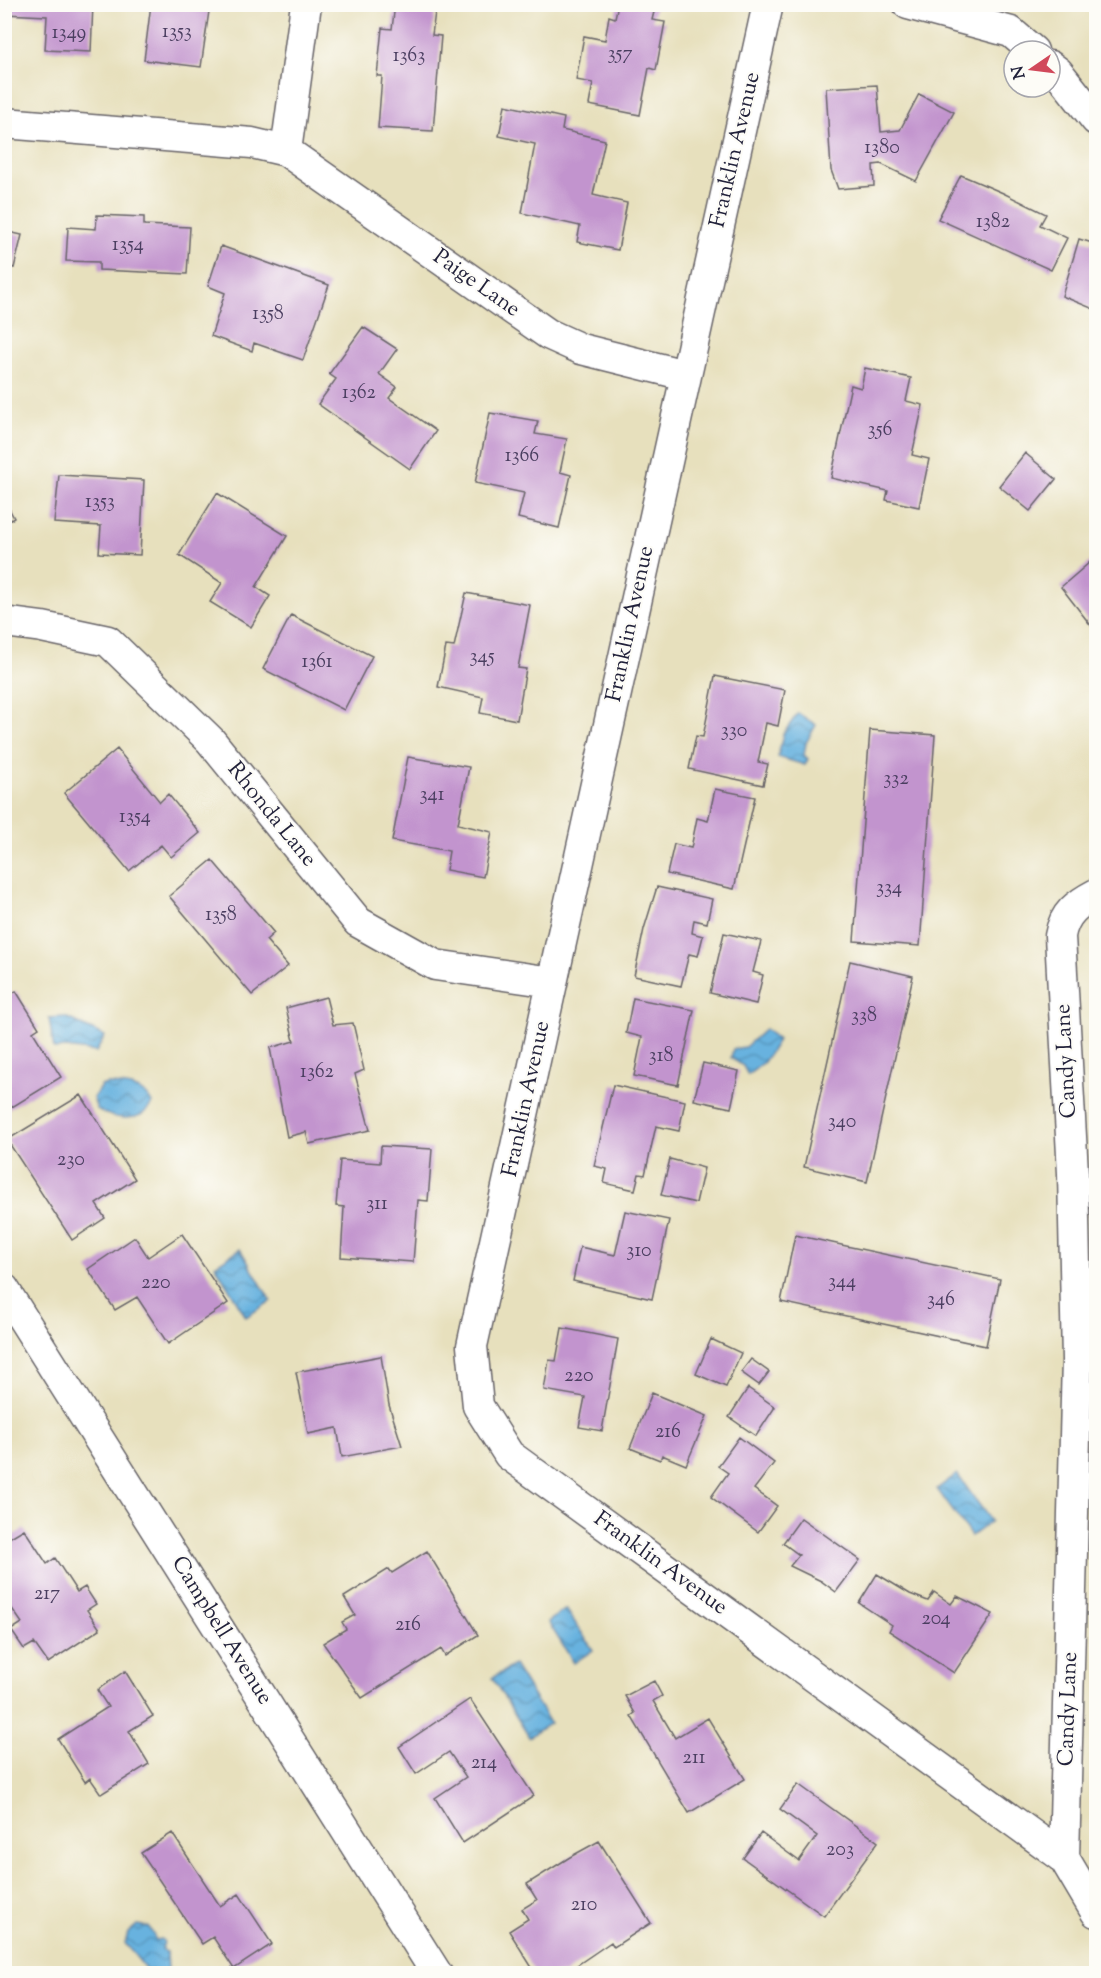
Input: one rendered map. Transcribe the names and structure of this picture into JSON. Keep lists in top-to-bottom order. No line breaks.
{"streets":{"street":["Franklin Avenue","Paige Lane","Rhonda Lane","Candy Lane","Campbell Avenue"]},"crossings":[["Franklin Avenue","Paige Lane"],["Franklin Avenue","Rhonda Lane"],["Franklin Avenue","Candy Lane"]],"house_numbers":["1353","1349","357","1363","1380","1382","1354","1358","1362","356","1366","1353","345","1361","330","332","341","1354","334","1358","338","318","1362","340","230","311","310","344","220","346","220","216","217","204","216","211","214","203","210"],"north":"left"}
